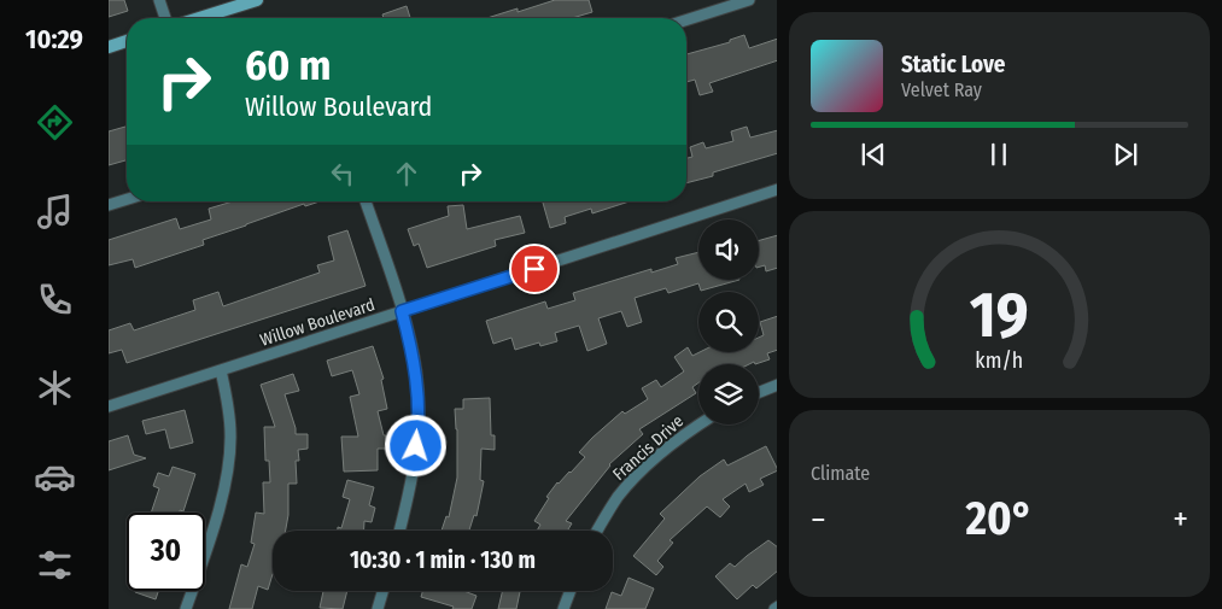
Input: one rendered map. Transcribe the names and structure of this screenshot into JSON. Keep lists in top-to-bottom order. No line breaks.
{"streets":{"street":["Willow Boulevard","Francis Drive"]},"page":{"tabs":"10:29","turn":["60 m","Willow Boulevard"],"song":["Static Love","Velvet Ray"],"tile":"Climate","heat":["−","20°","+"],"limit":"30","trip":"10:30 · 1 min · 130 m","gauge":["19","km/h"]}}
